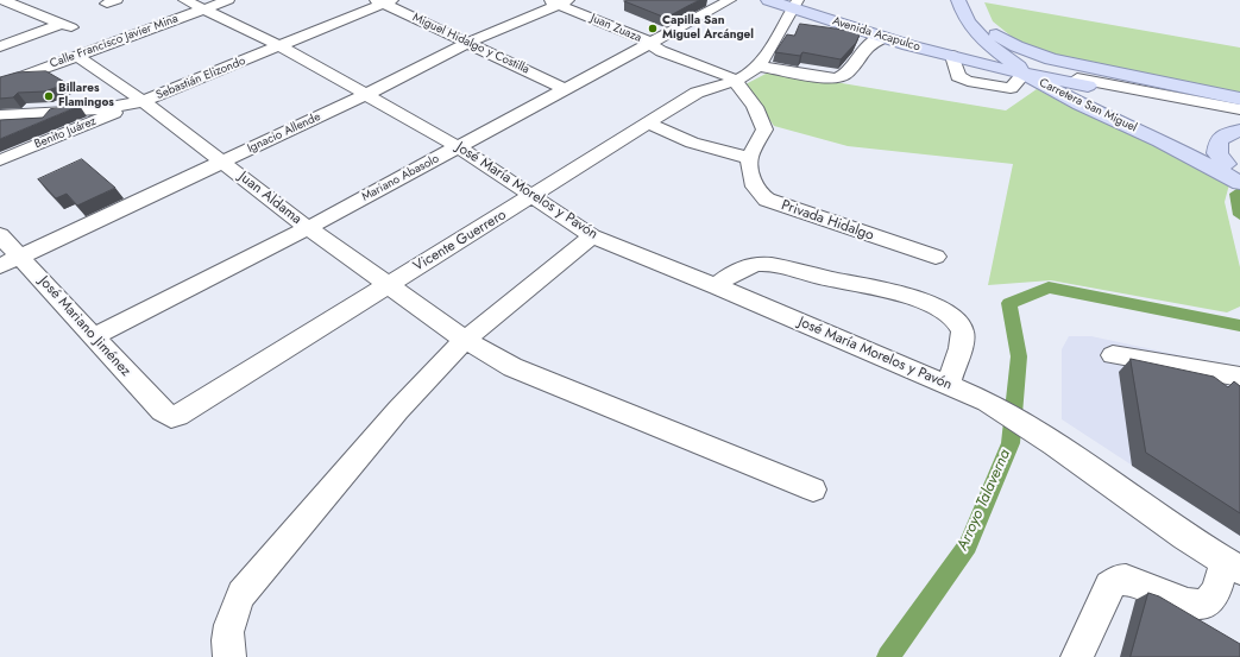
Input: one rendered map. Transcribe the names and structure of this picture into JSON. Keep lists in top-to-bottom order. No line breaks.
{"streets":{"main road":["Avenida Acapulco","Carretera San Miguel"],"street":["Juan Zuaza","Calle Francisco Javier Mina","Miguel Hidalgo y Costilla","Sebastián Elizondo","Benito Juárez","Ignacio Allende","Mariano Abasolo","José María Morelos y Pavón","Juan Aldama","Privada Hidalgo","Vicente Guerrero","José Mariano Jiménez"]},"crossings":[["Juan Zuaza","Ignacio Allende"],["Juan Zuaza","Mariano Abasolo"],["Juan Zuaza","Vicente Guerrero"],["Avenida Acapulco","Carretera San Miguel"],["Calle Francisco Javier Mina","José María Morelos y Pavón"],["Calle Francisco Javier Mina","Juan Aldama"],["Miguel Hidalgo y Costilla","Sebastián Elizondo"],["Miguel Hidalgo y Costilla","Ignacio Allende"],["Miguel Hidalgo y Costilla","Mariano Abasolo"],["Sebastián Elizondo","Benito Juárez"],["Sebastián Elizondo","José María Morelos y Pavón"],["Sebastián Elizondo","Juan Aldama"],["Benito Juárez","Juan Aldama"],["Ignacio Allende","José María Morelos y Pavón"],["Ignacio Allende","Juan Aldama"],["Ignacio Allende","José Mariano Jiménez"],["Mariano Abasolo","José María Morelos y Pavón"],["Mariano Abasolo","Juan Aldama"],["Mariano Abasolo","José Mariano Jiménez"],["José María Morelos y Pavón","Vicente Guerrero"],["Juan Aldama","Vicente Guerrero"],["Vicente Guerrero","José Mariano Jiménez"]],"water":["Arroyo Talaverna"],"places":["Capilla San Miguel Arcángel","Billares Flamingos"]}
